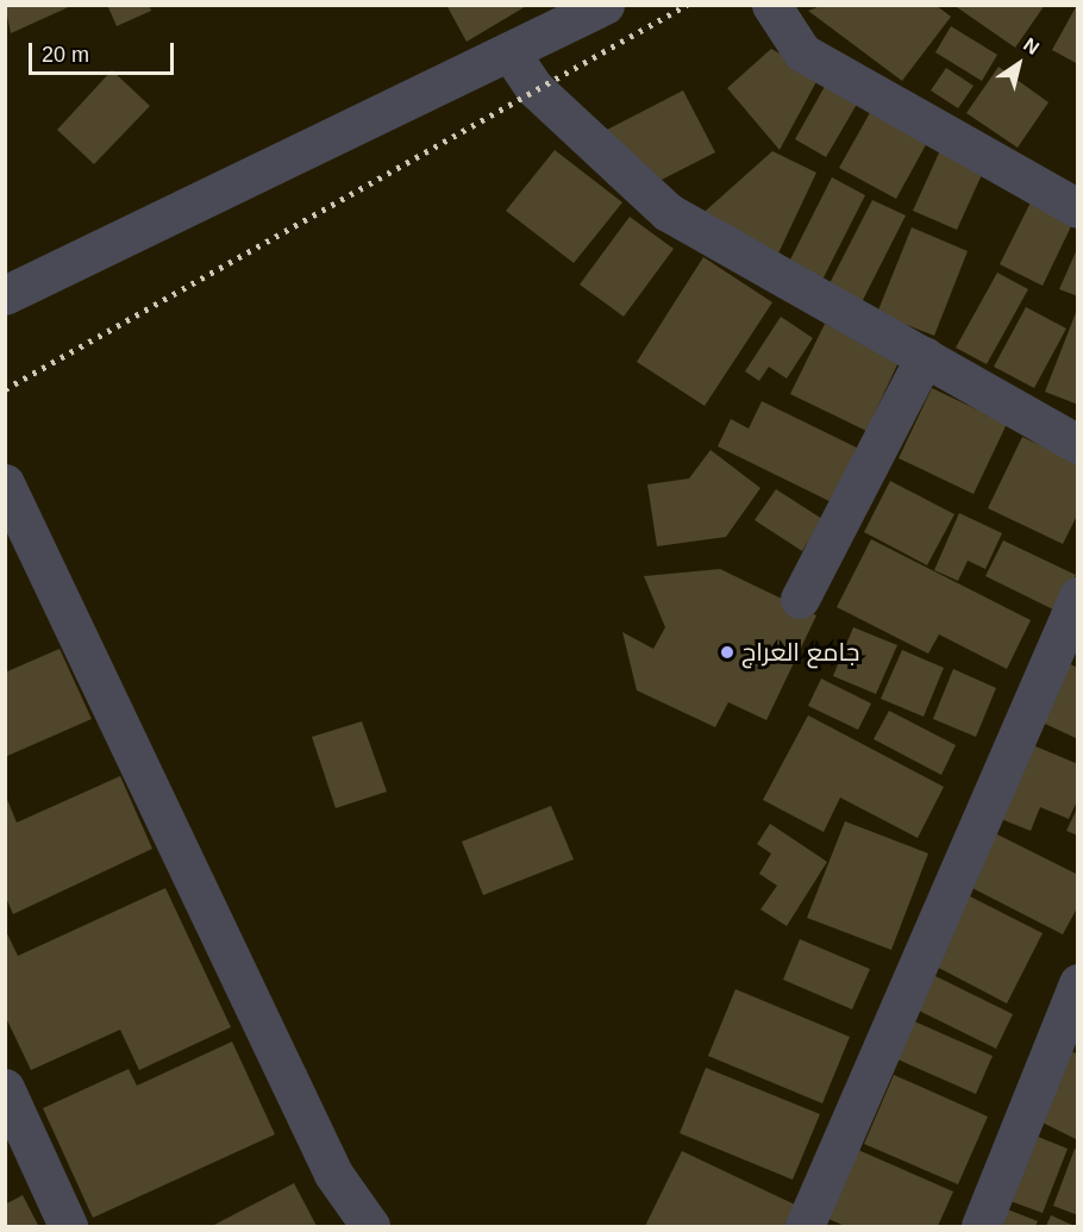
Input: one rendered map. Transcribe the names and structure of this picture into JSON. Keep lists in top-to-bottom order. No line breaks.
{"places":["جامع العراج"],"scale_bar":"20 m","north":"top right"}
